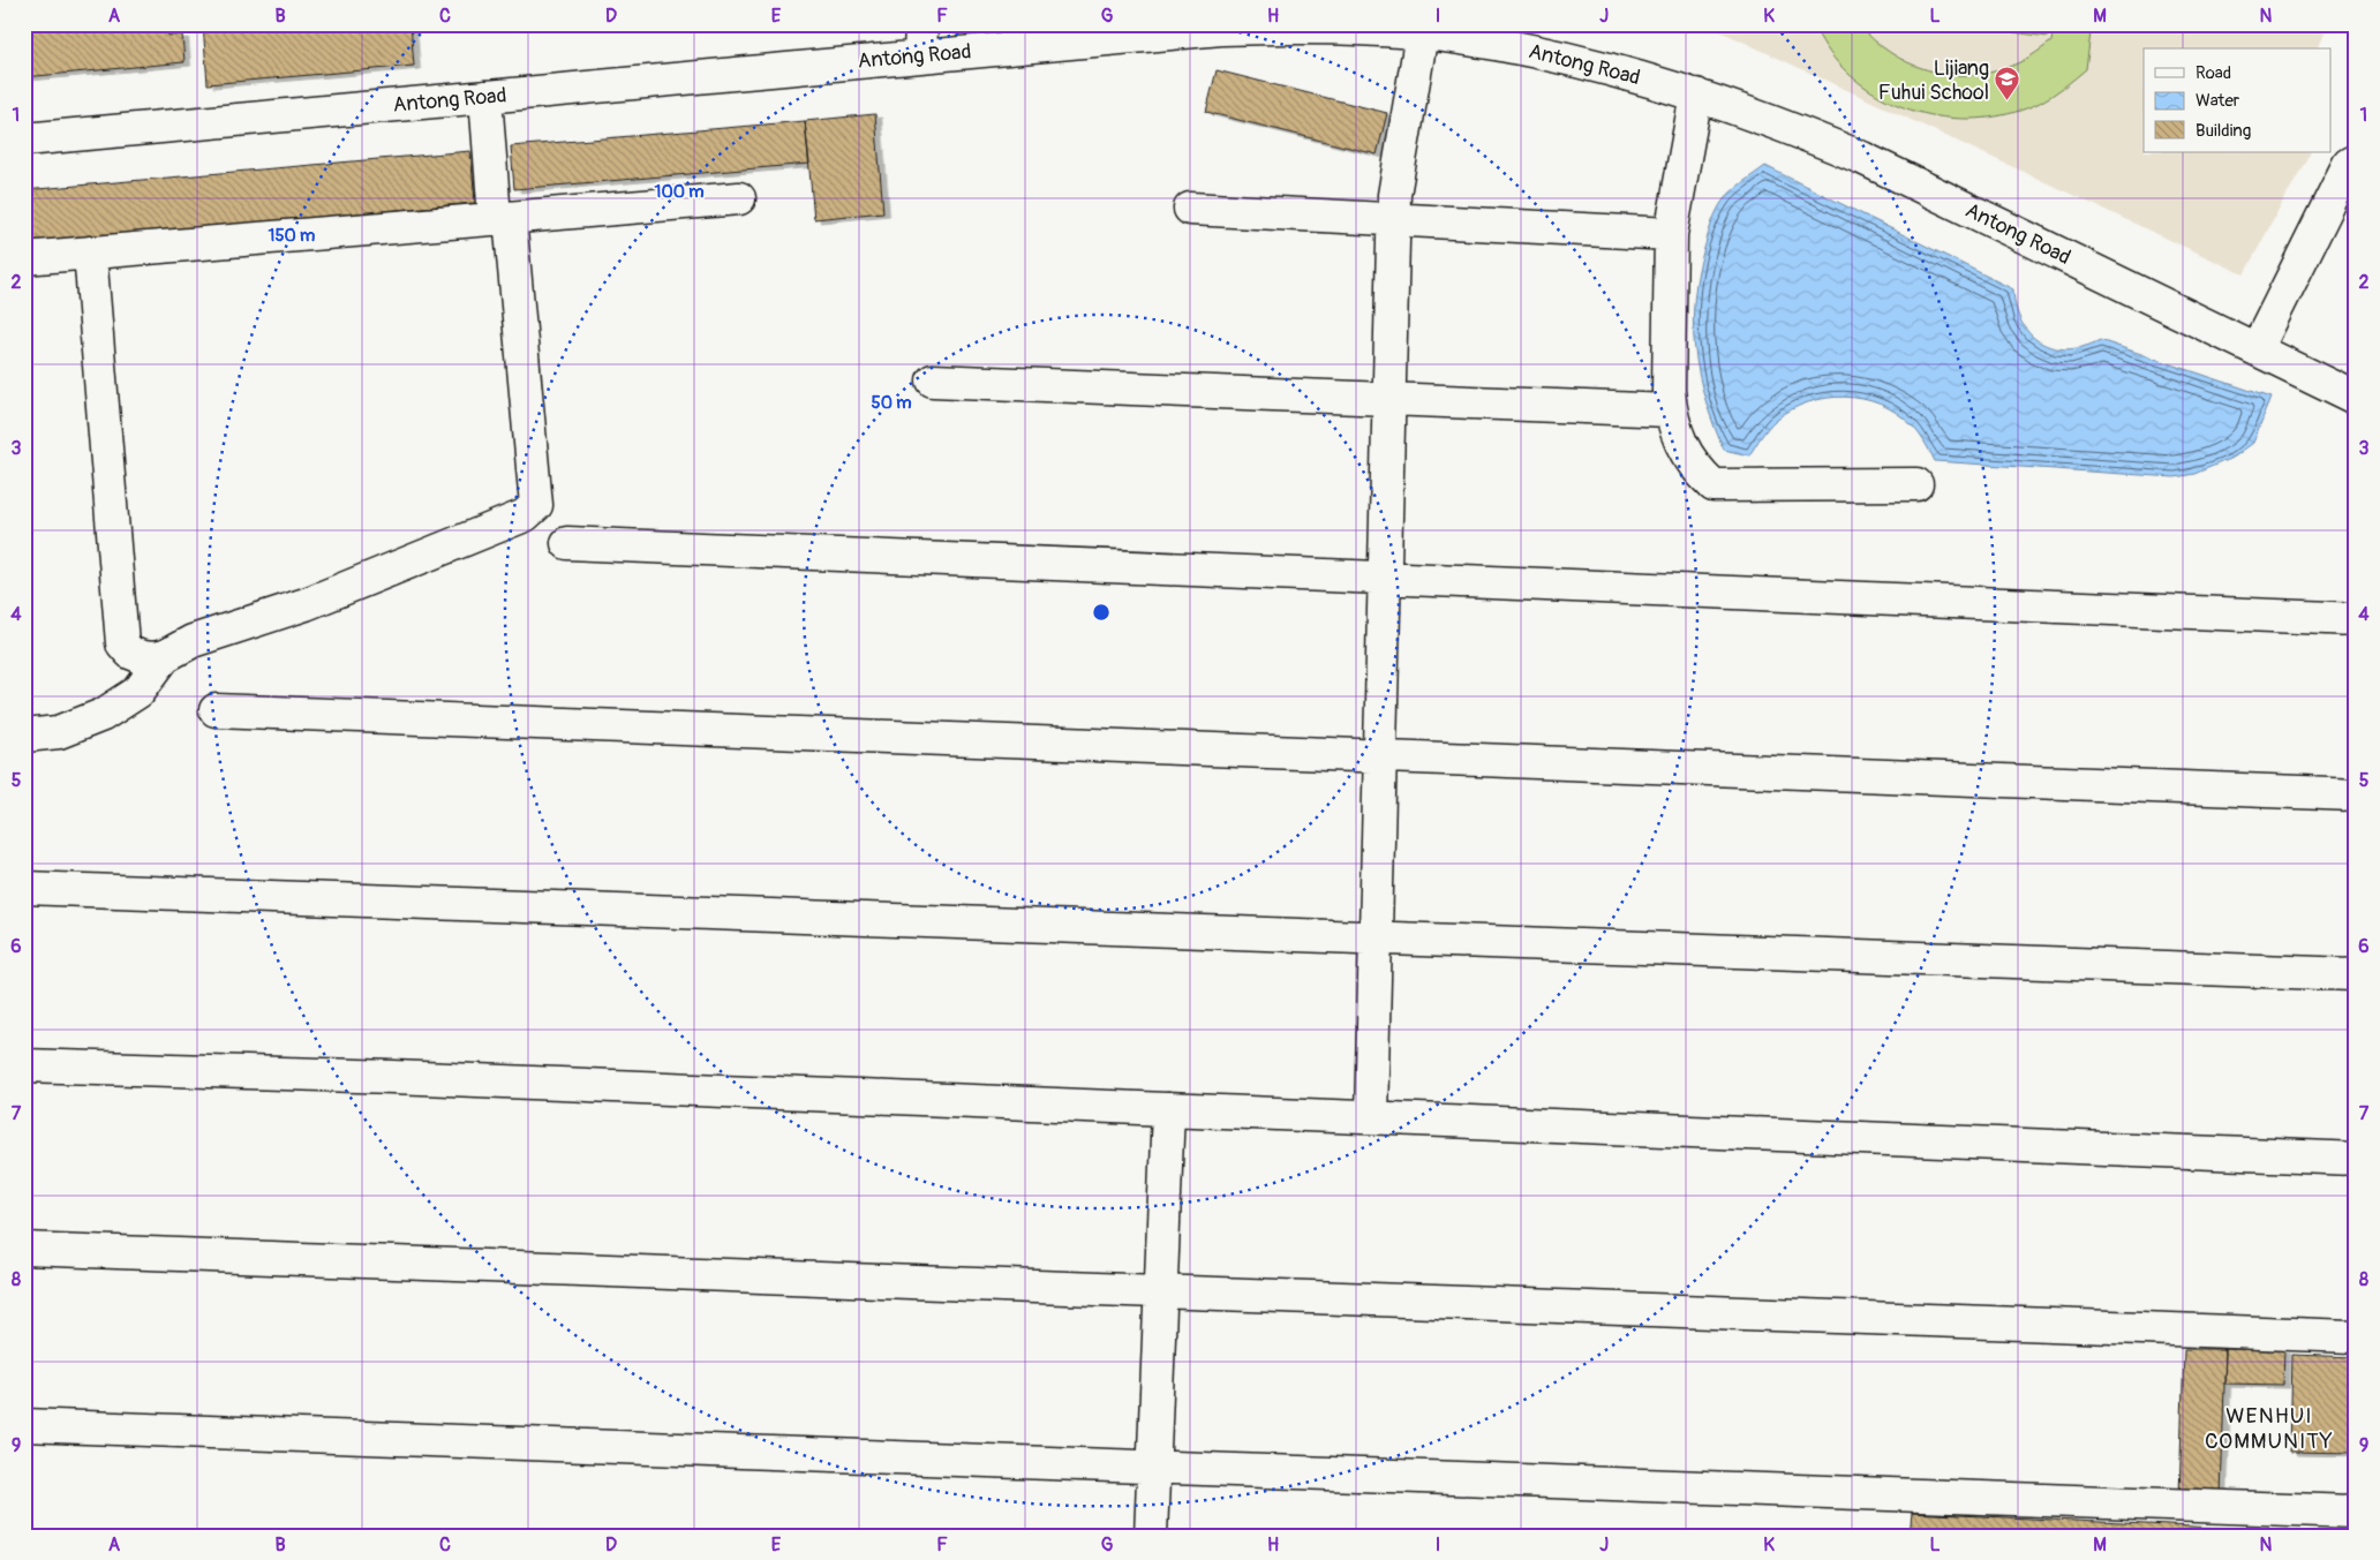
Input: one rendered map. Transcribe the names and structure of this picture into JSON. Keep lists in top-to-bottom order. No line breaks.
{"streets":{"street":["Antong Road"]},"districts":["WENHUI COMMUNITY"],"places":{"school or university":["Lijiang Fuhui School"]},"legend":["Road","Water","Building"],"grid":{"columns":["A","B","C","D","E","F","G","H","I","J","K","L","M","N"],"rows":["1","2","3","4","5","6","7","8","9"]},"rings":["100 m","150 m","50 m"]}
